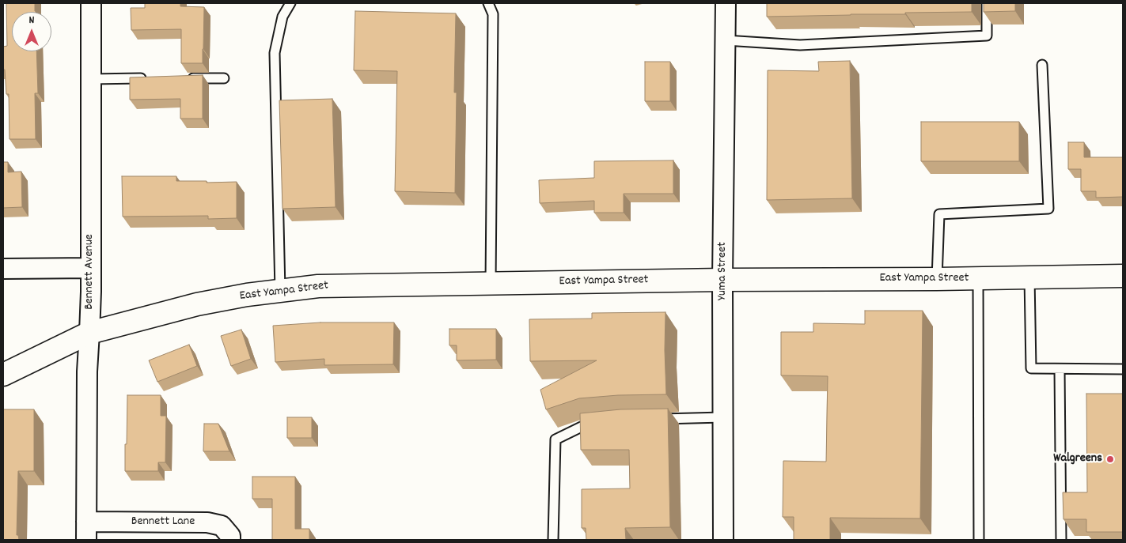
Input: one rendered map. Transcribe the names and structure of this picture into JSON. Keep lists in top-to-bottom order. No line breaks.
{"streets":{"street":["Yuma Street","Bennett Avenue","East Yampa Street","Bennett Lane"]},"crossings":[["Yuma Street","East Yampa Street"],["Bennett Avenue","East Yampa Street"],["Bennett Avenue","Bennett Lane"]],"places":["Walgreens"],"north":"top"}
